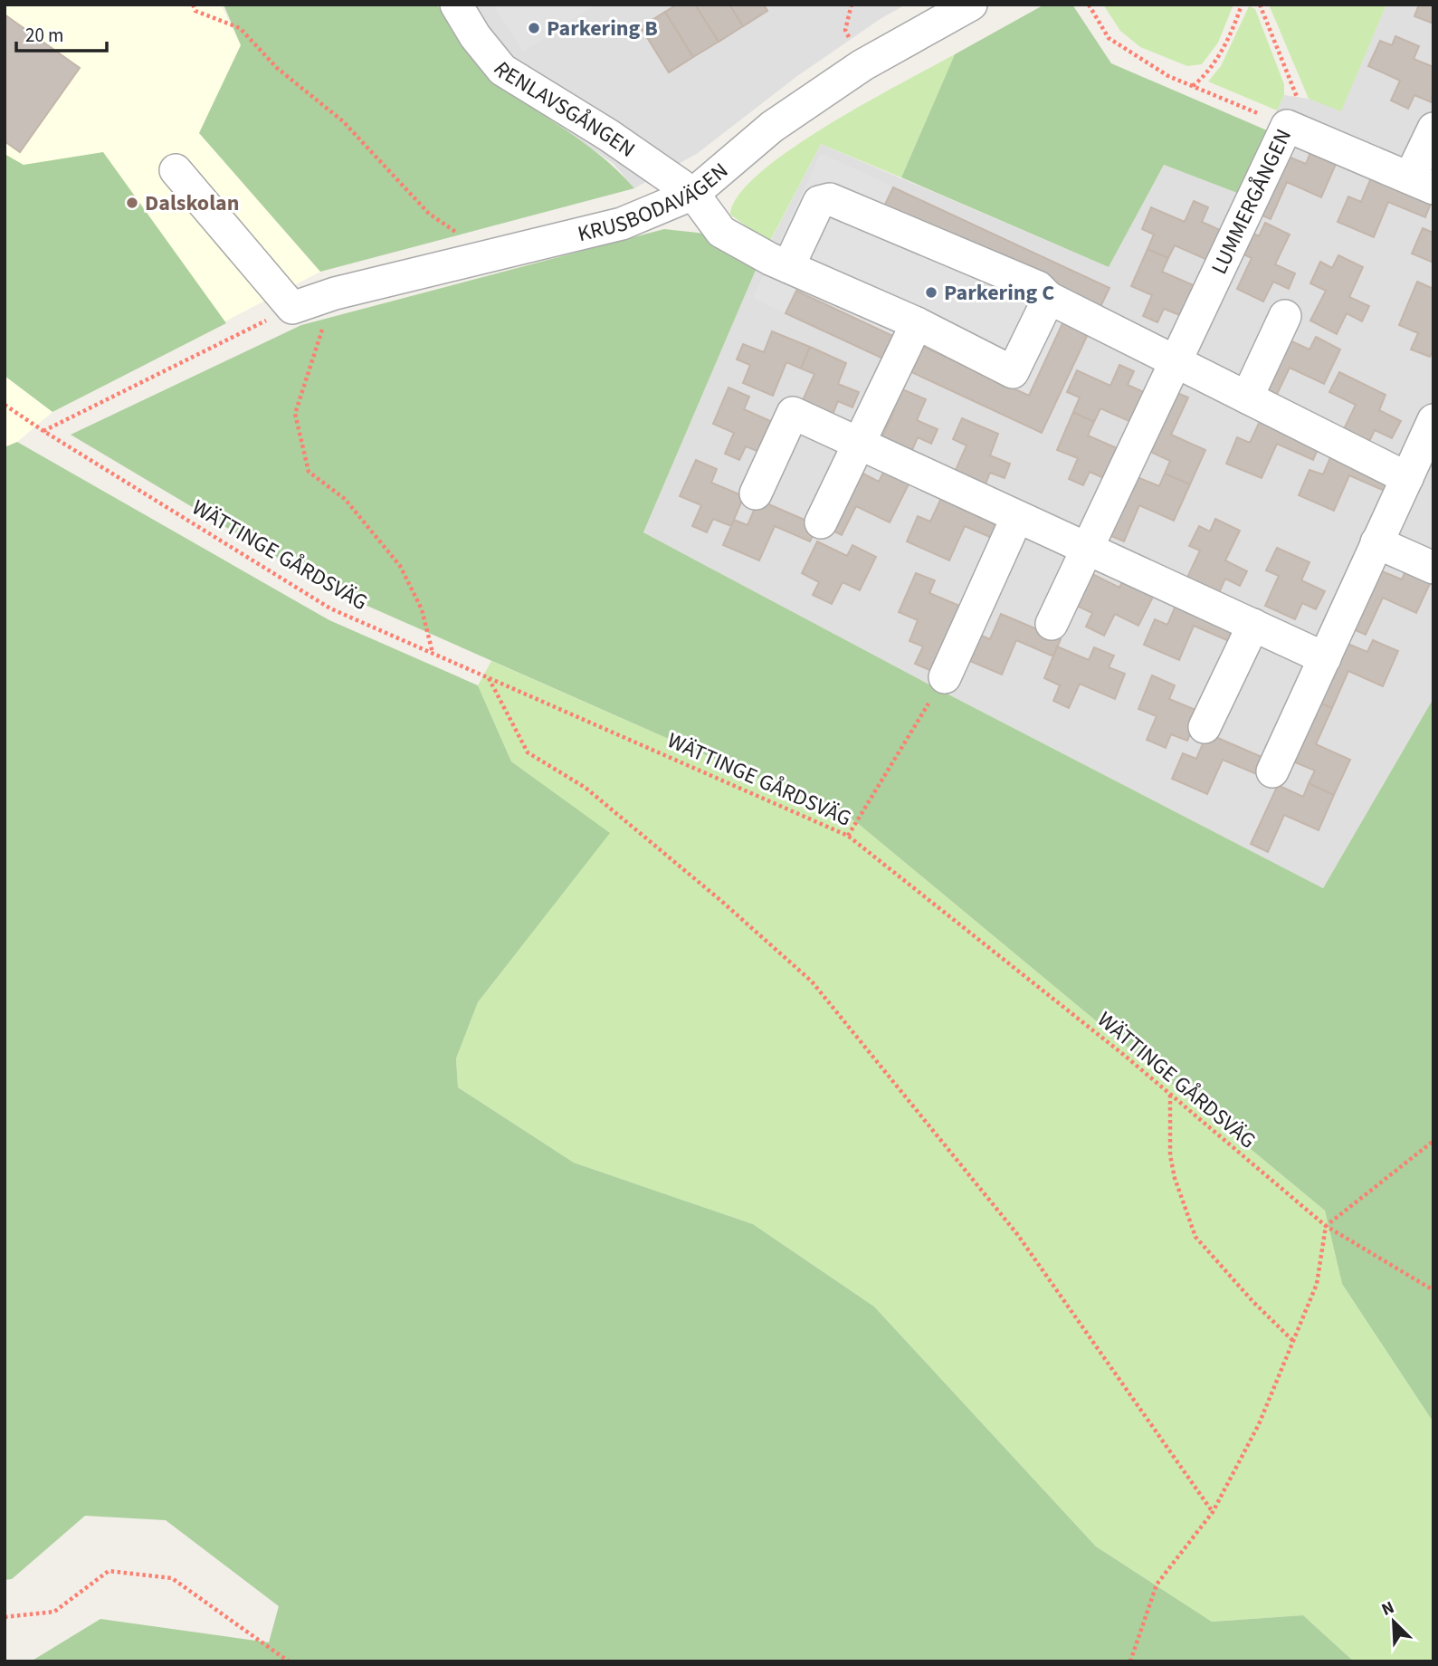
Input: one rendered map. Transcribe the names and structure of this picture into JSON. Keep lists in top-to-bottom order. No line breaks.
{"streets":{"street":["RENLAVSGÅNGEN","KRUSBODAVÄGEN","LUMMERGÅNGEN"],"path":["WÄTTINGE GÅRDSVÄG"]},"crossings":[["RENLAVSGÅNGEN","KRUSBODAVÄGEN"]],"places":["Parkering B","Dalskolan","Parkering C"],"scale_bar":"20 m","north":"top left"}
